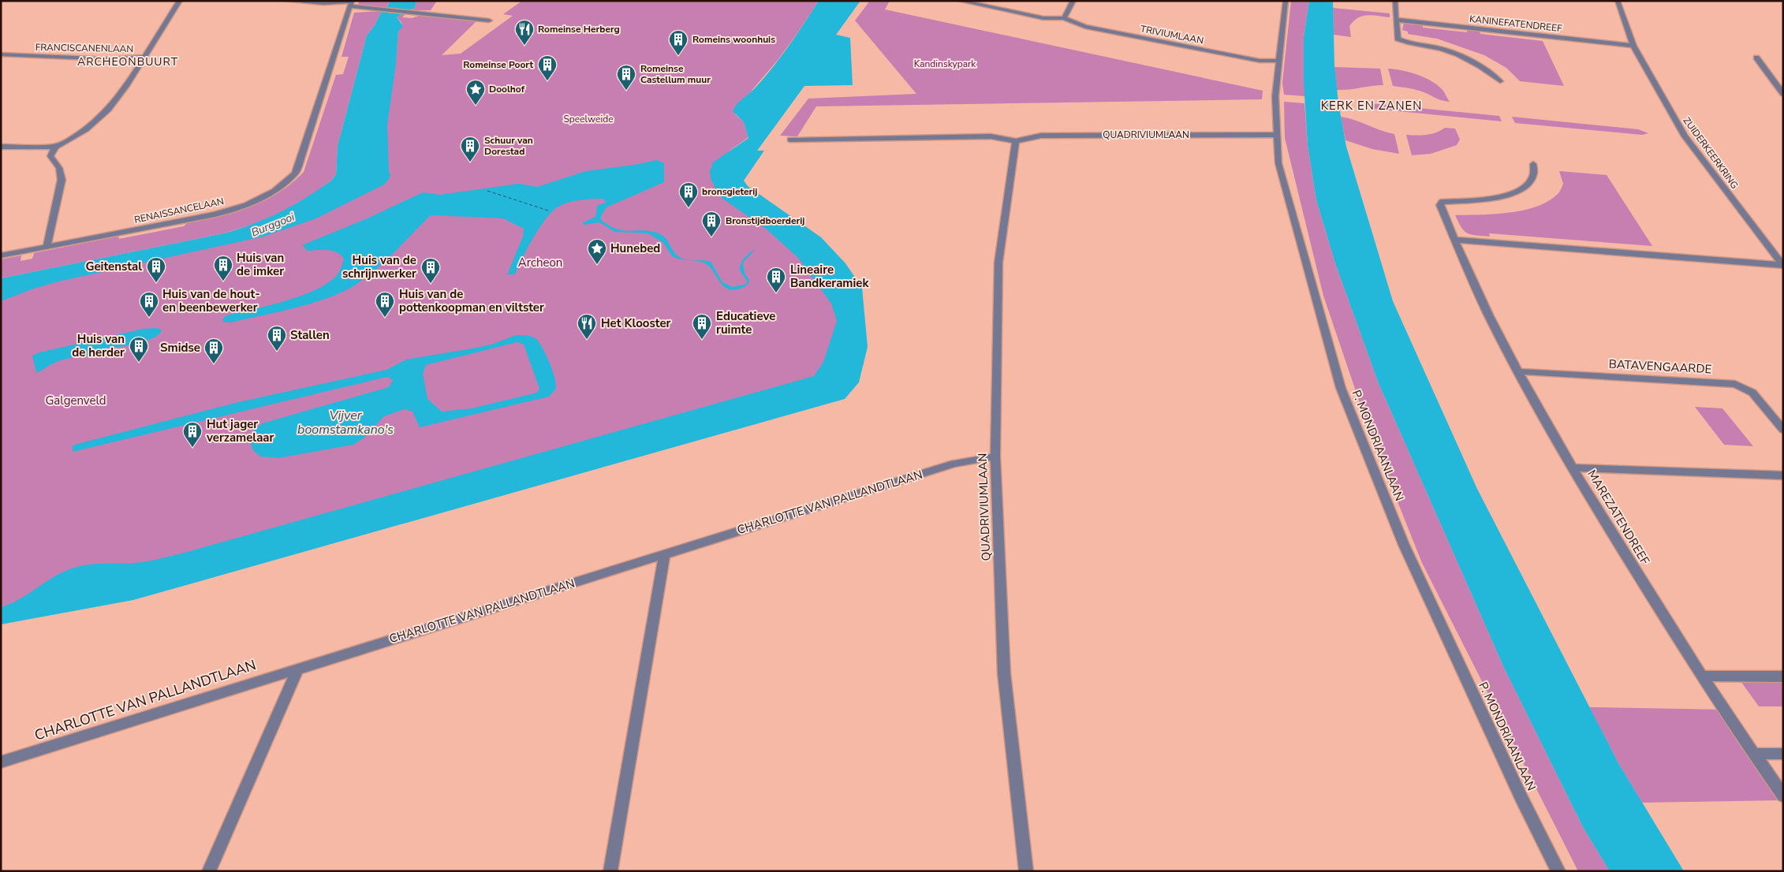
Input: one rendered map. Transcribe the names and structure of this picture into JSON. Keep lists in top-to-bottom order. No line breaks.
{"streets":{"street":["KANINEFATENDREEF","TRIVIUMLAAN","FRANCISCANENLAAN","QUADRIVIUMLAAN","ZUIDERKEERKRING","RENAISSANCELAAN","BATAVENGAARDE","P. MONDRIAANLAAN","CHARLOTTE VAN PALLANDTLAAN","MAREZATENDREEF"]},"crossings":[["KANINEFATENDREEF","ZUIDERKEERKRING"],["TRIVIUMLAAN","P. MONDRIAANLAAN"],["QUADRIVIUMLAAN","P. MONDRIAANLAAN"],["QUADRIVIUMLAAN","CHARLOTTE VAN PALLANDTLAAN"],["BATAVENGAARDE","MAREZATENDREEF"]],"districts":["ARCHEONBUURT","KERK EN ZANEN"],"water":["Burggooi","Vijver boomstamkano's"],"parks":["Kandinskypark","Speelweide","Archeon","Galgenveld"],"places":{"restaurant":["Romeinse Herberg","Het Klooster"],"building":["Romeins woonhuis","Romeinse Poort","Romeinse Castellum muur","Schuur van Dorestad","bronsgieterij","Bronstijdboerderij","Huis van de imker","Geitenstal","Huis van de schrijnwerker","Lineaire Bandkeramiek","Huis van de hout- en beenbewerker","Huis van de pottenkoopman en viltster","Educatieve ruimte","Stallen","Huis van de herder","Smidse","Hut jager verzamelaar"],"place":["Doolhof","Hunebed"]}}
